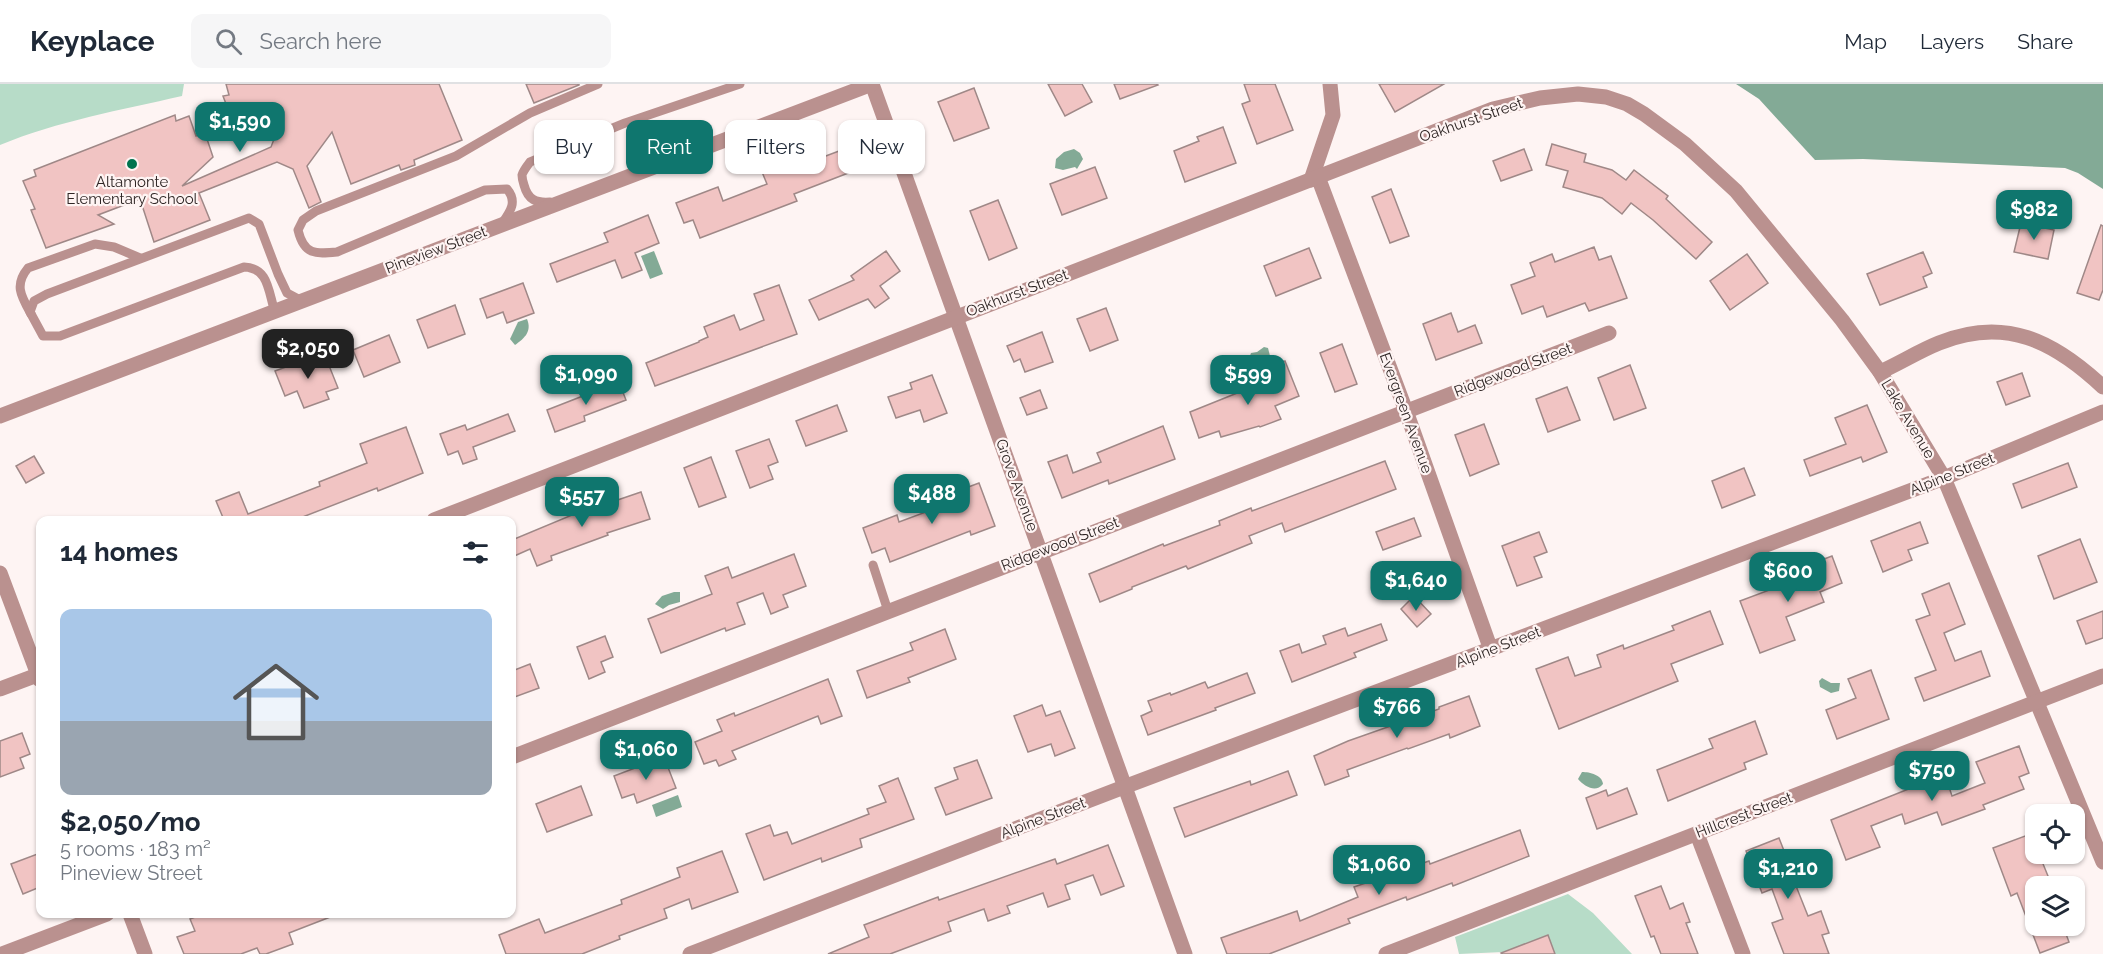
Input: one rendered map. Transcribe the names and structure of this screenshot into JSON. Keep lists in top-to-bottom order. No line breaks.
{"streets":{"street":["Oakhurst Street","Pineview Street","Ridgewood Street","Evergreen Avenue","Lake Avenue","Alpine Street","Grove Avenue","Hillcrest Street"]},"crossings":[["Oakhurst Street","Evergreen Avenue"],["Oakhurst Street","Lake Avenue"],["Oakhurst Street","Grove Avenue"],["Pineview Street","Grove Avenue"],["Ridgewood Street","Evergreen Avenue"],["Ridgewood Street","Grove Avenue"],["Evergreen Avenue","Alpine Street"],["Lake Avenue","Alpine Street"],["Lake Avenue","Hillcrest Street"],["Alpine Street","Grove Avenue"]],"places":["Altamonte Elementary School"],"page":{"header":"Keyplace","search":"Search here","nav":["Map","Layers","Share"],"price":["$1,590","$982","$2,050","$1,090","$599","$488","$557","$600","$1,640","$766","$1,060","$750","$1,060","$1,210"],"chip":["Buy","Rent","Filters","New"],"heading":"14 homes","list":[{"name":"$2,050/mo","note":"5 rooms · 183 m² · Pineview Street"}]}}
